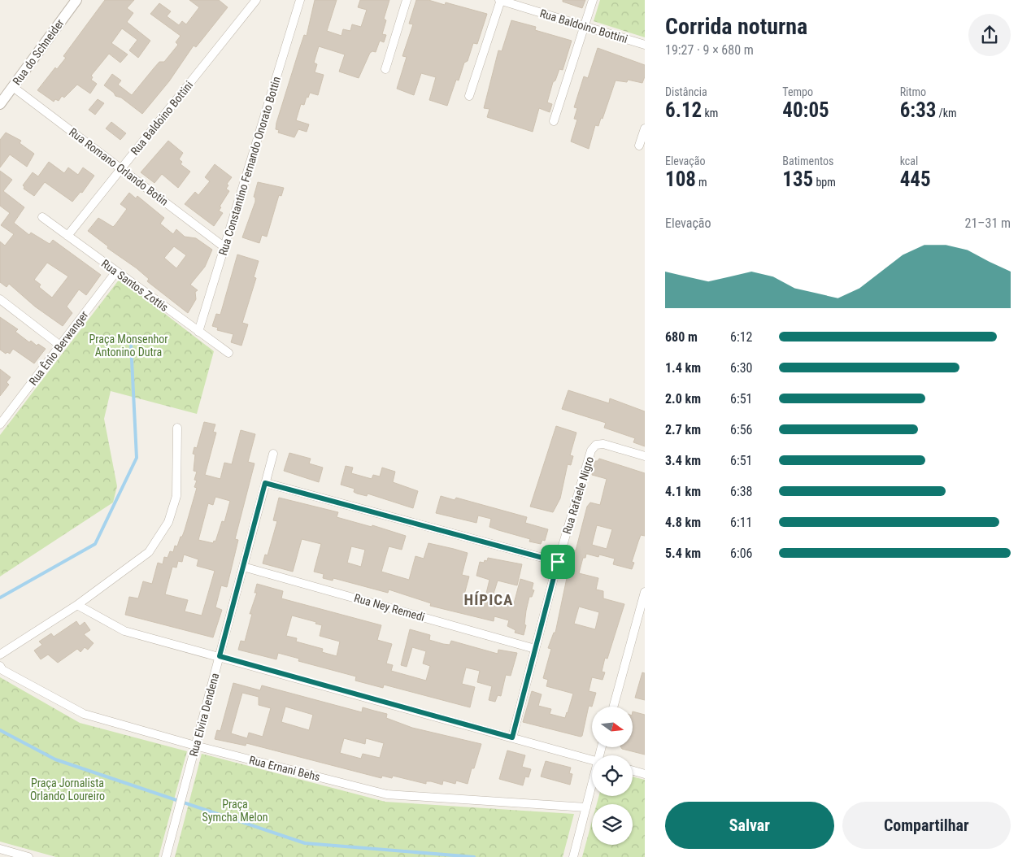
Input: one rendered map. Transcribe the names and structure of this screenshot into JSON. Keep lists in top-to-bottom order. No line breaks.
{"streets":{"street":["Rua Baldoino Bottini","Rua do Schneider","Rua Constantino Fernando Onorato Bottin","Rua Romano Orlando Botin","Rua Santos Zottis","Rua Ênio Berwanger","Rua Rafaele Nigro","Rua Ney Remedi","Rua Elvira Dendena","Rua Ernani Behs"]},"crossings":[["Rua Baldoino Bottini","Rua Romano Orlando Botin"],["Rua Baldoino Bottini","Rua Santos Zottis"],["Rua do Schneider","Rua Romano Orlando Botin"],["Rua Constantino Fernando Onorato Bottin","Rua Romano Orlando Botin"],["Rua Constantino Fernando Onorato Bottin","Rua Santos Zottis"],["Rua Santos Zottis","Rua Ênio Berwanger"],["Rua Rafaele Nigro","Rua Ney Remedi"],["Rua Ney Remedi","Rua Elvira Dendena"],["Rua Elvira Dendena","Rua Ernani Behs"]],"districts":["HÍPICA"],"parks":["Praça Monsenhor Antonino Dutra","Praça Jornalista Orlando Loureiro","Praça Symcha Melon"],"north":"right","page":{"heading":["Corrida noturna","19:27 · 9 × 680 m"],"stats":[["Distância","6.12 km"],["Tempo","40:05"],["Ritmo","6:33 /km"],["Elevação","108 m"],["Batimentos","135 bpm"],["kcal","445"]],"chart":["Elevação","21–31 m"],"list":[{"name":"680 m","note":"6:12"},{"name":"1.4 km","note":"6:30"},{"name":"2.0 km","note":"6:51"},{"name":"2.7 km","note":"6:56"},{"name":"3.4 km","note":"6:51"},{"name":"4.1 km","note":"6:38"},{"name":"4.8 km","note":"6:11"},{"name":"5.4 km","note":"6:06"}],"buttons":["Salvar","Compartilhar"]}}
